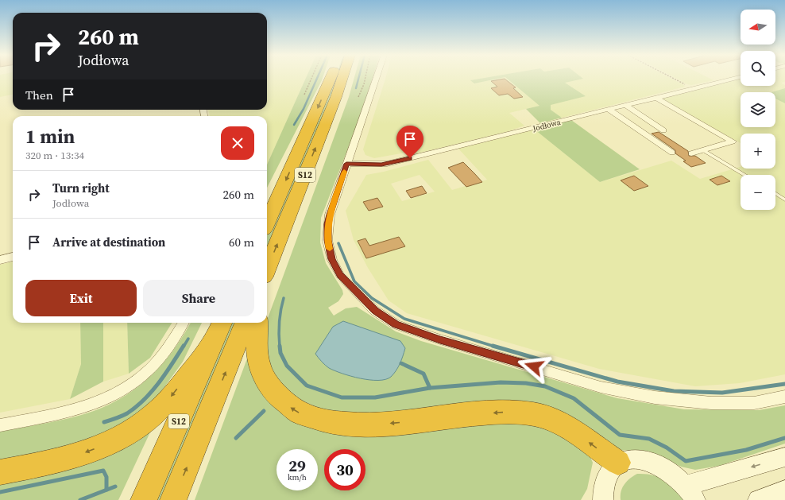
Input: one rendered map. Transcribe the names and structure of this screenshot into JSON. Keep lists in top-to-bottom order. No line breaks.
{"streets":{"highway":["S12"],"street":["Jodłowa"]},"north":"left","page":{"map_buttons":["+","−"],"turn":["260 m","Jodłowa"],"then":"Then","heading":["1 min","320 m · 13:34"],"list":[{"name":"Turn right","note":"Jodłowa","value":"260 m"},{"name":"Arrive at destination","value":"60 m"}],"buttons":["Exit","Share"],"speed":"29 km/h","limit":"30"}}
